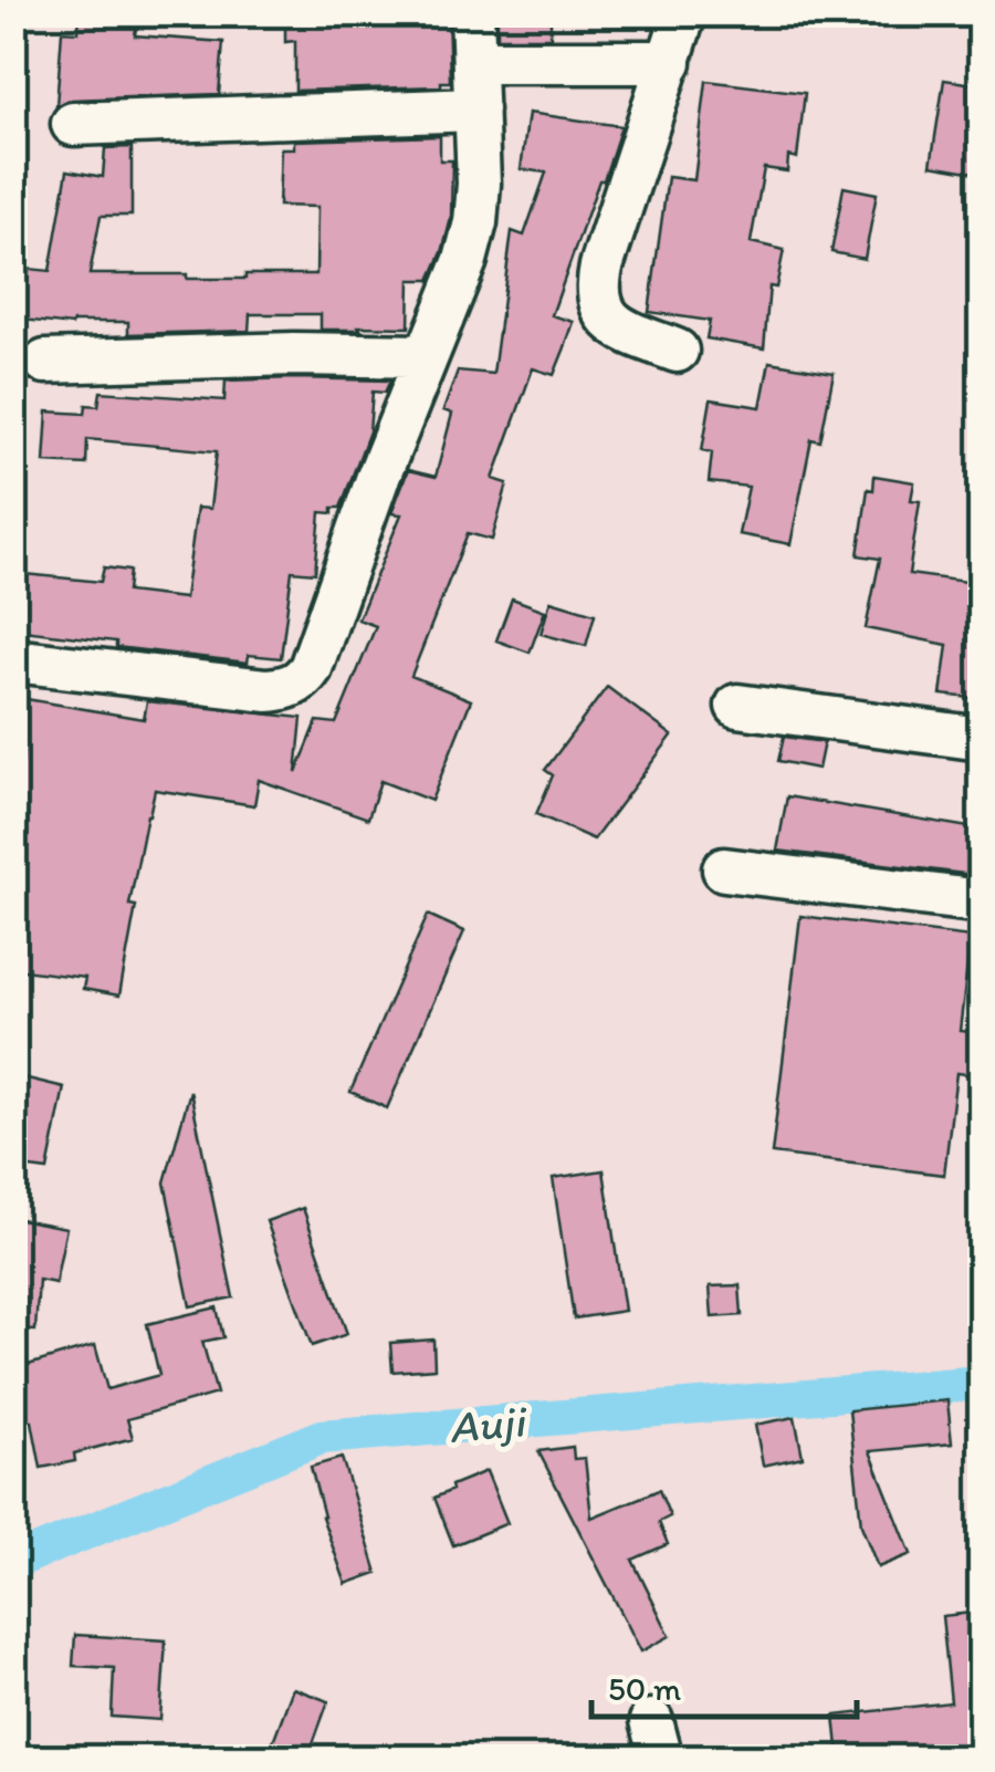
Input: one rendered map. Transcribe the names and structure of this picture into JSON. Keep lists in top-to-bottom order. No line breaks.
{"water":["Auji"],"scale_bar":"50 m"}
